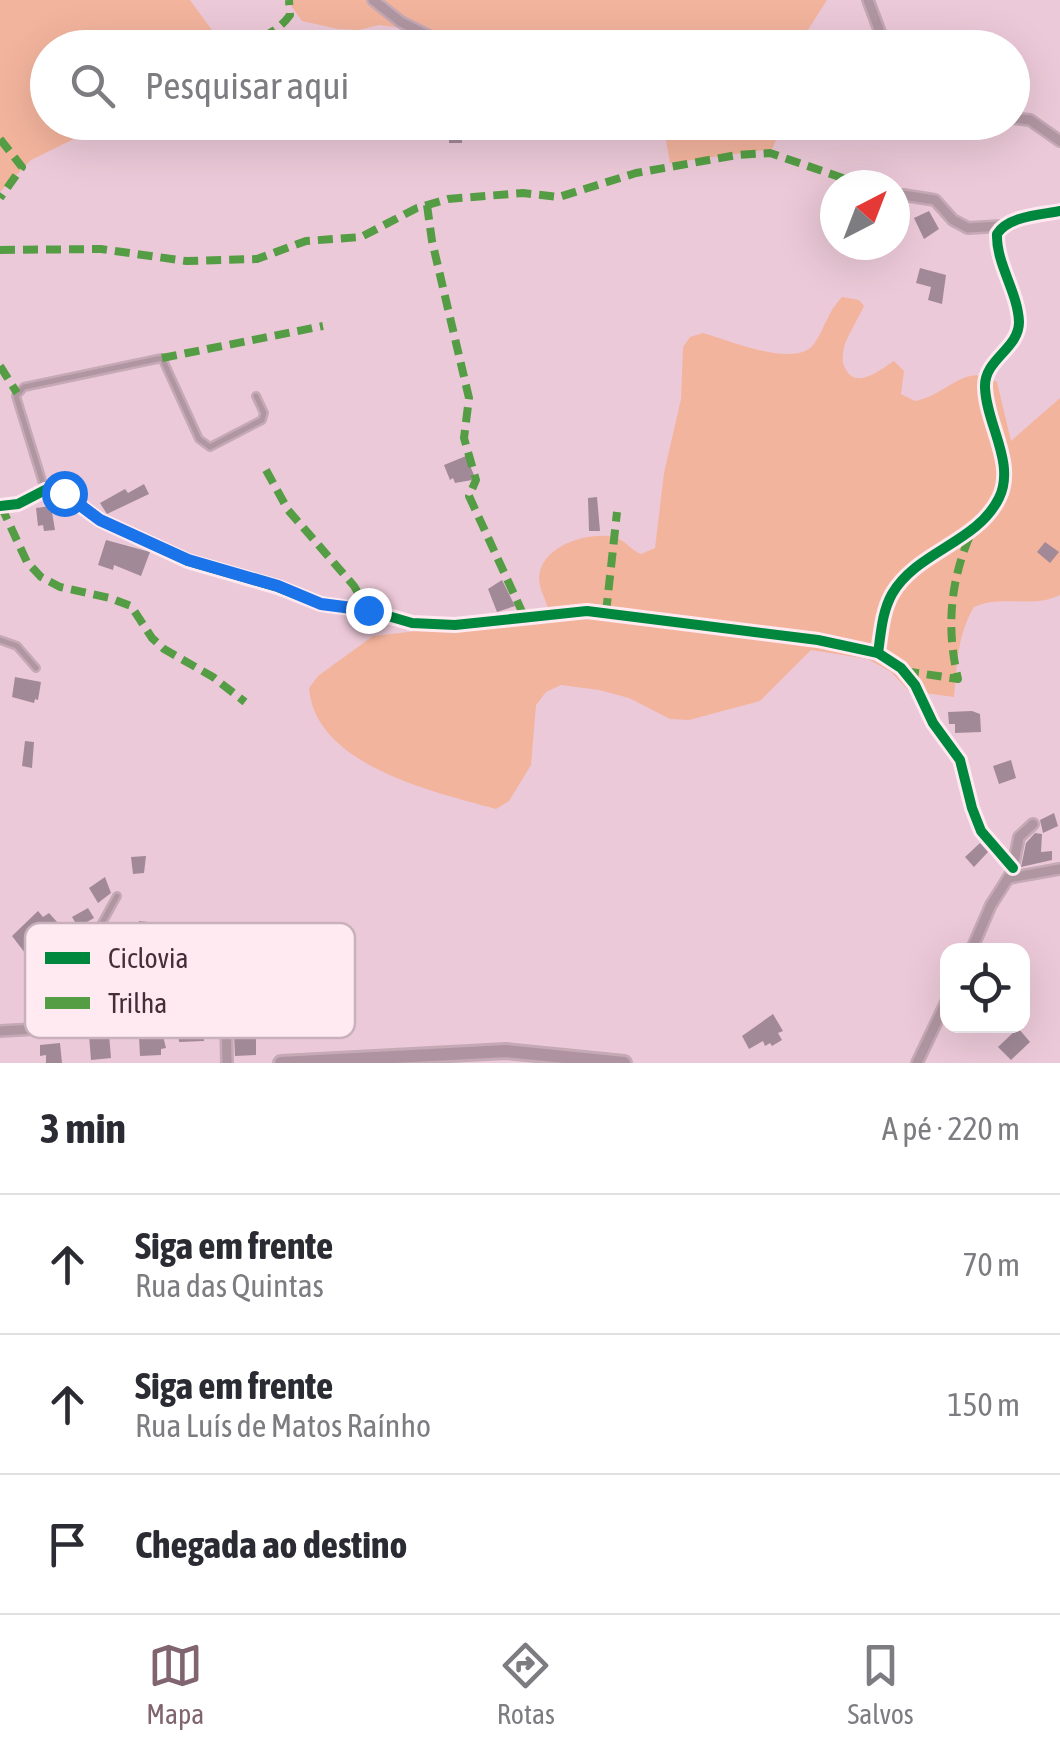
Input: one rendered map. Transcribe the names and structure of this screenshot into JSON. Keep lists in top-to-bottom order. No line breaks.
{"legend":["Ciclovia","Trilha"],"north":"top right","page":{"search":"Pesquisar aqui","heading":["3 min","A pé · 220 m"],"list":[["Siga em frente","Rua das Quintas","70 m"],["Siga em frente","Rua Luís de Matos Raínho","150 m"],"Chegada ao destino"],"nav":["Mapa","Rotas","Salvos"]}}
